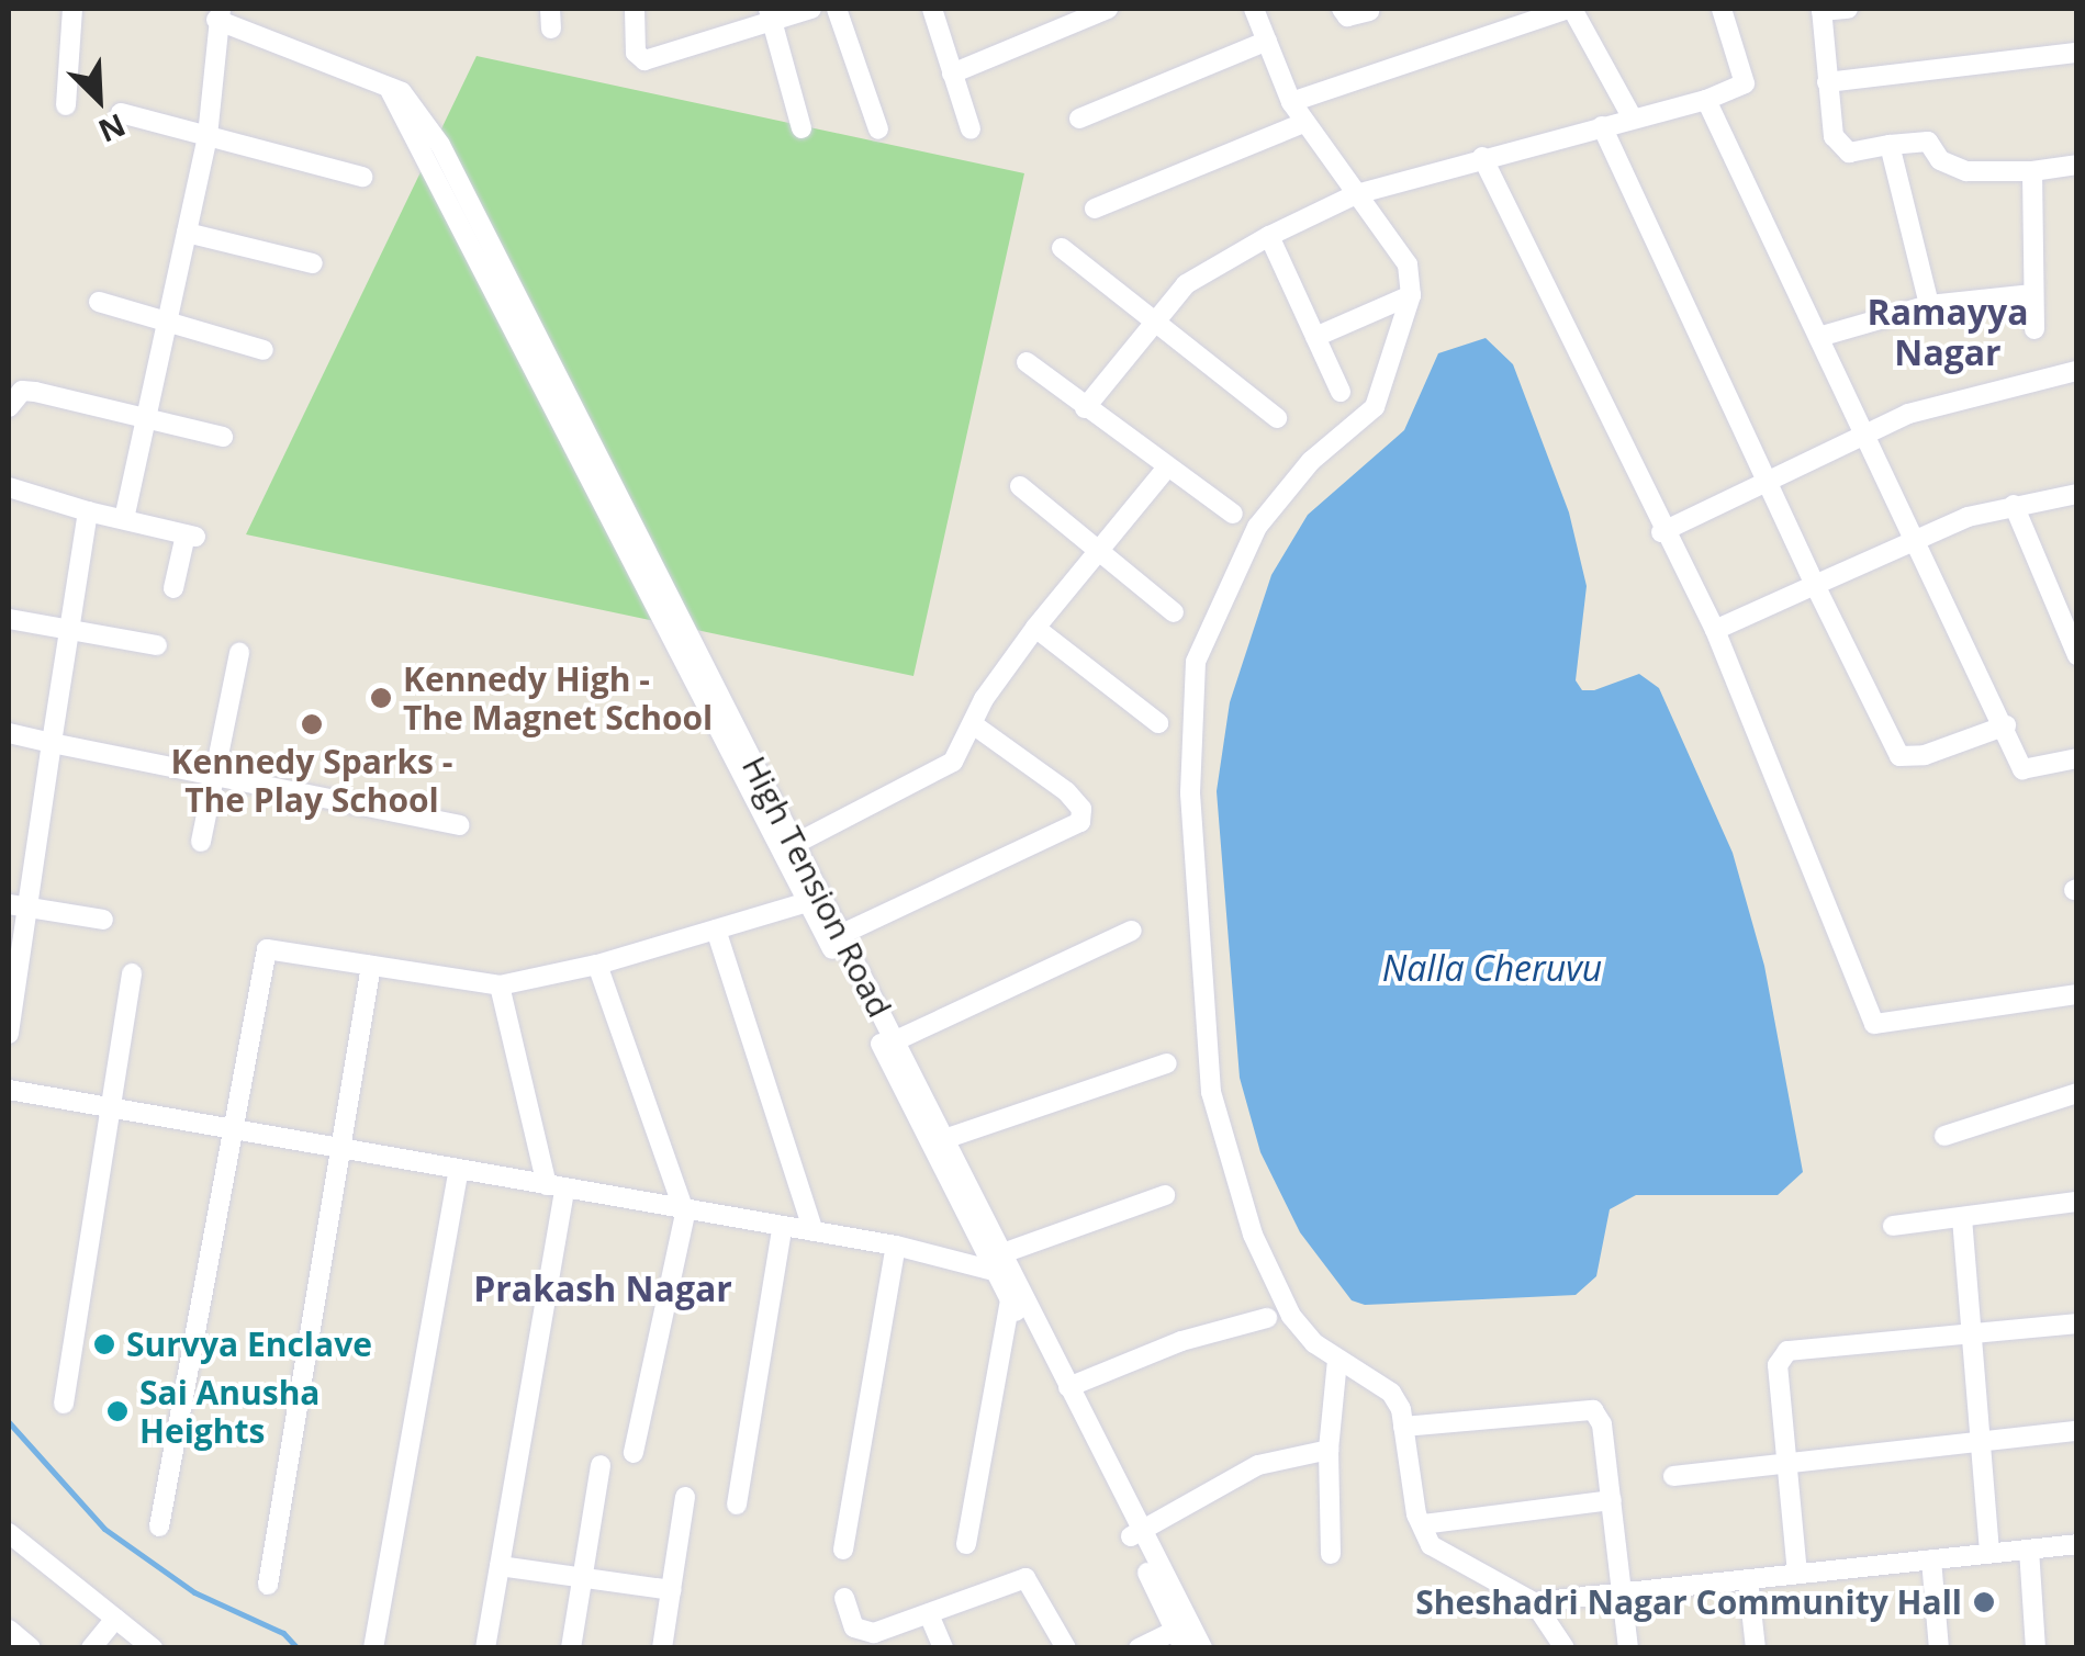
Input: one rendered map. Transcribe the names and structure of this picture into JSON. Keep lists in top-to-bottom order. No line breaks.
{"streets":{"street":["High Tension Road"]},"districts":["Ramayya Nagar","Prakash Nagar"],"water":["Nalla Cheruvu"],"places":["Kennedy High - The Magnet School","Kennedy Sparks - The Play School","Survya Enclave","Sai Anusha Heights","Sheshadri Nagar Community Hall"],"north":"bottom right"}
